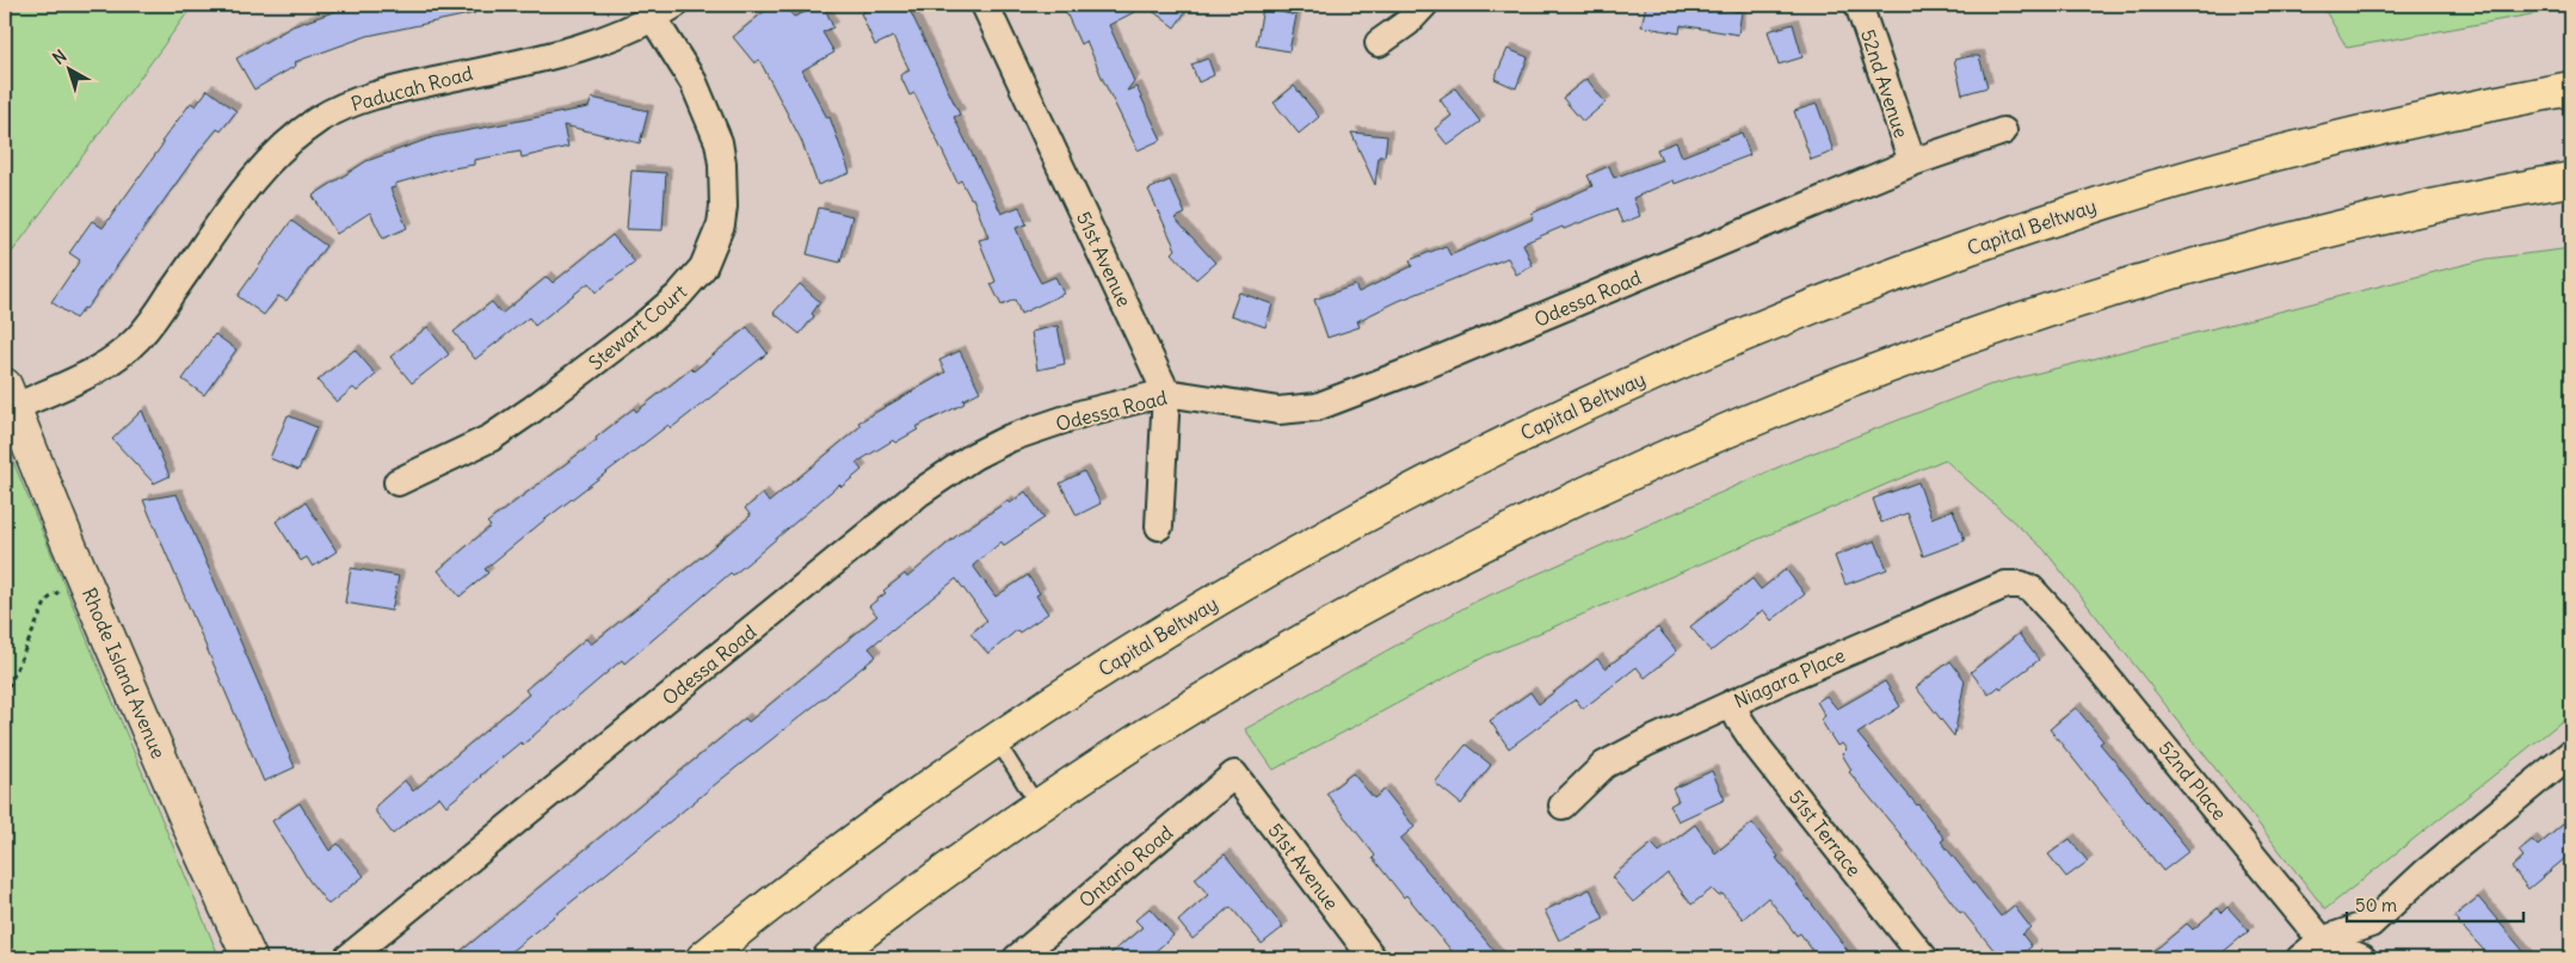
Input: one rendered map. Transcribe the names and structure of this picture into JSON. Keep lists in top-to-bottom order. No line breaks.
{"streets":{"highway":["Capital Beltway"],"street":["52nd Avenue","Paducah Road","51st Avenue","Odessa Road","Stewart Court","Rhode Island Avenue","Niagara Place","52nd Place","51st Terrace","Ontario Road"]},"crossings":[["52nd Avenue","Odessa Road"],["Paducah Road","Stewart Court"],["Paducah Road","Rhode Island Avenue"],["51st Avenue","Odessa Road"],["51st Avenue","Ontario Road"],["Niagara Place","52nd Place"],["Niagara Place","51st Terrace"]],"scale_bar":"50 m","north":"top left"}
